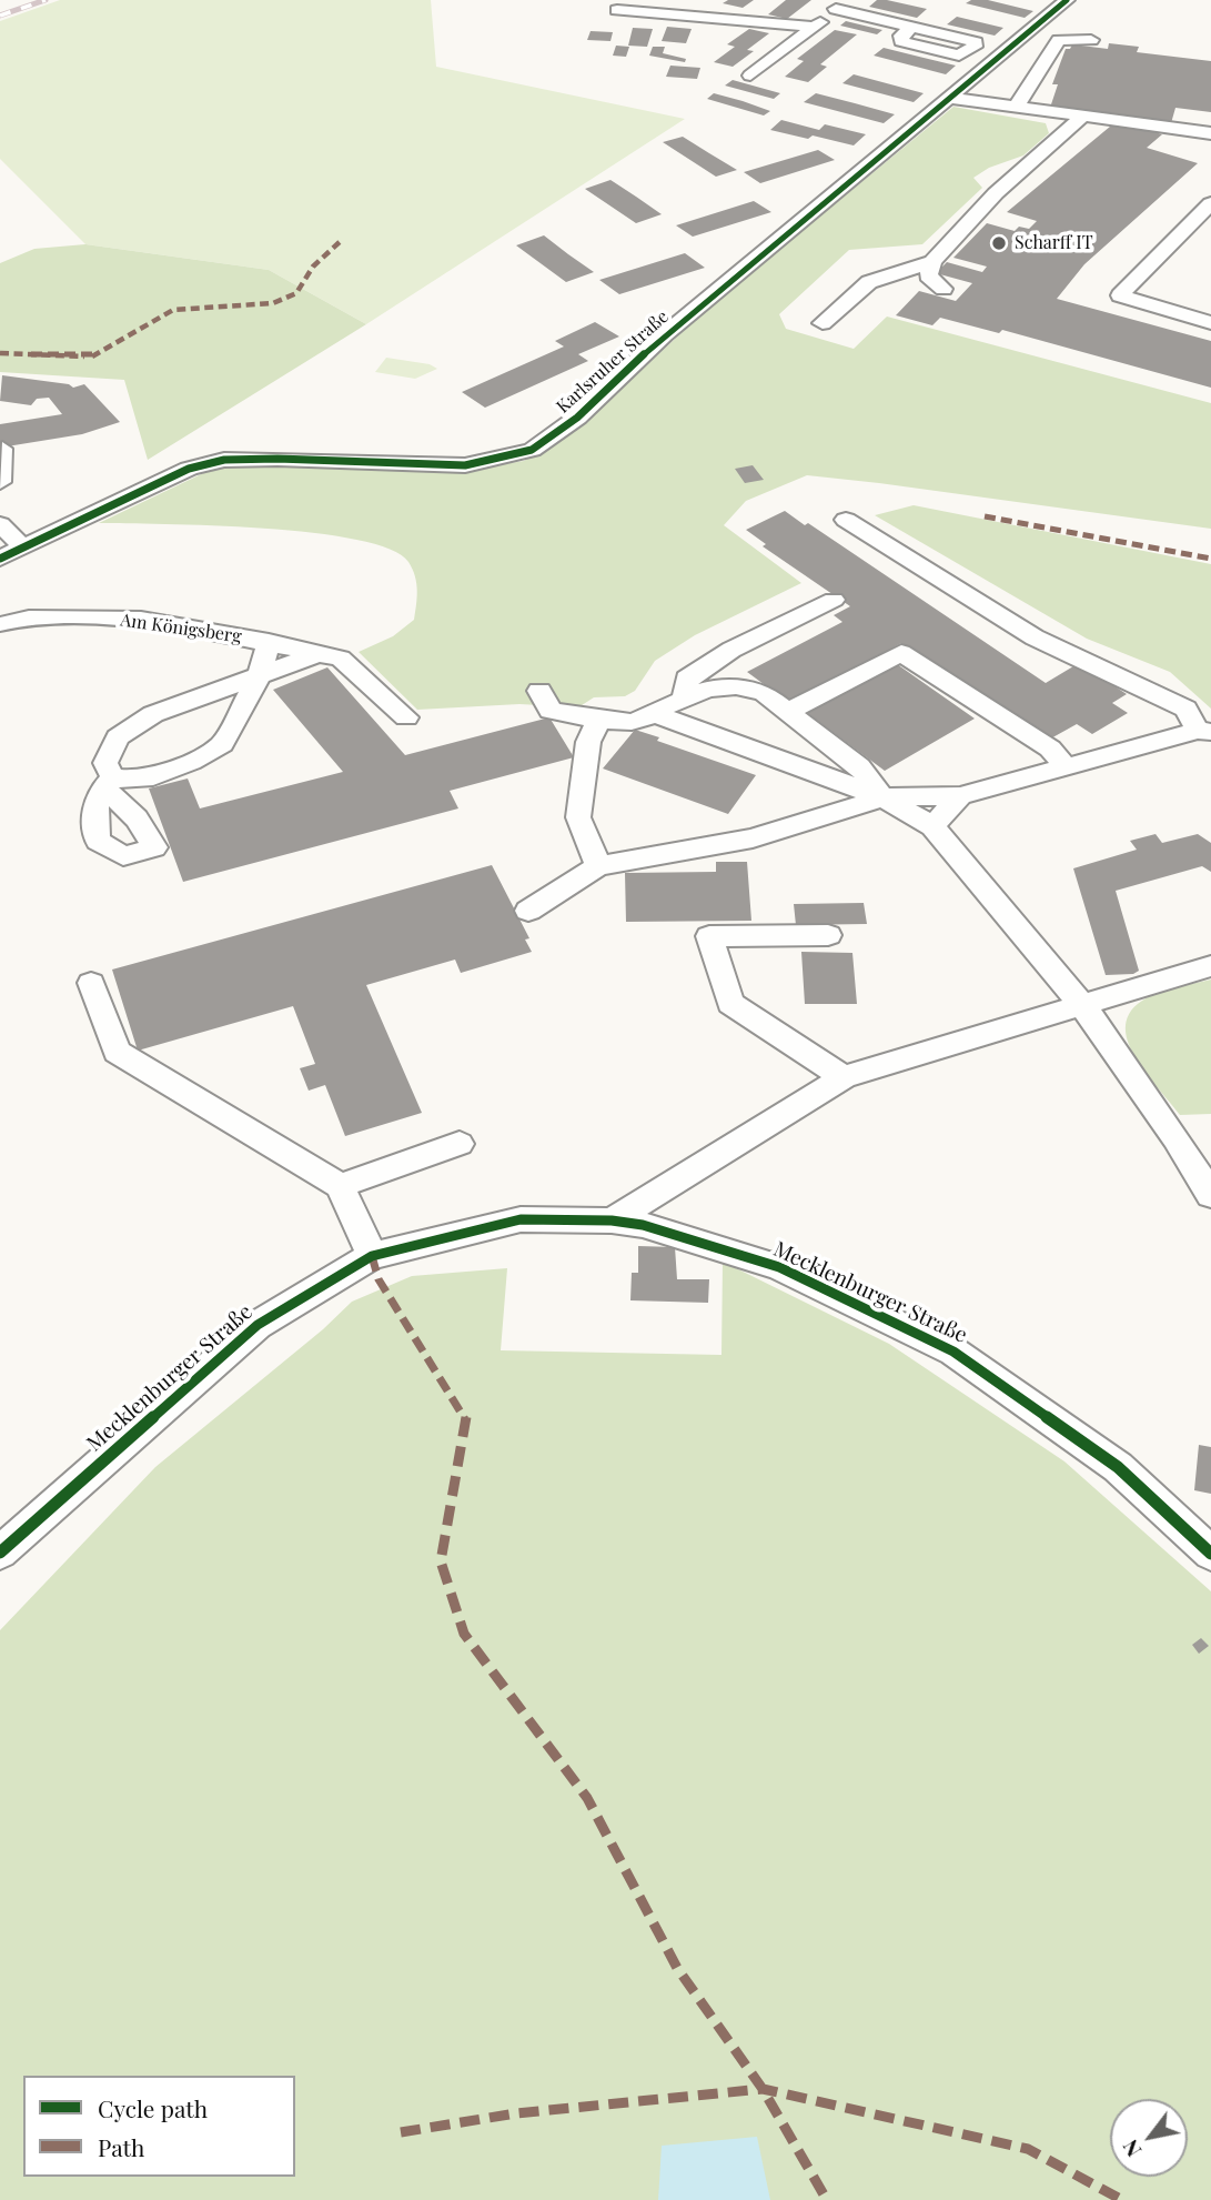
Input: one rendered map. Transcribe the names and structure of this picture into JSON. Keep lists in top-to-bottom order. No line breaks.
{"streets":{"street":["Karlsruher Straße","Am Königsberg","Mecklenburger Straße"]},"places":["Scharff IT"],"legend":["Cycle path","Path"],"north":"bottom left"}
